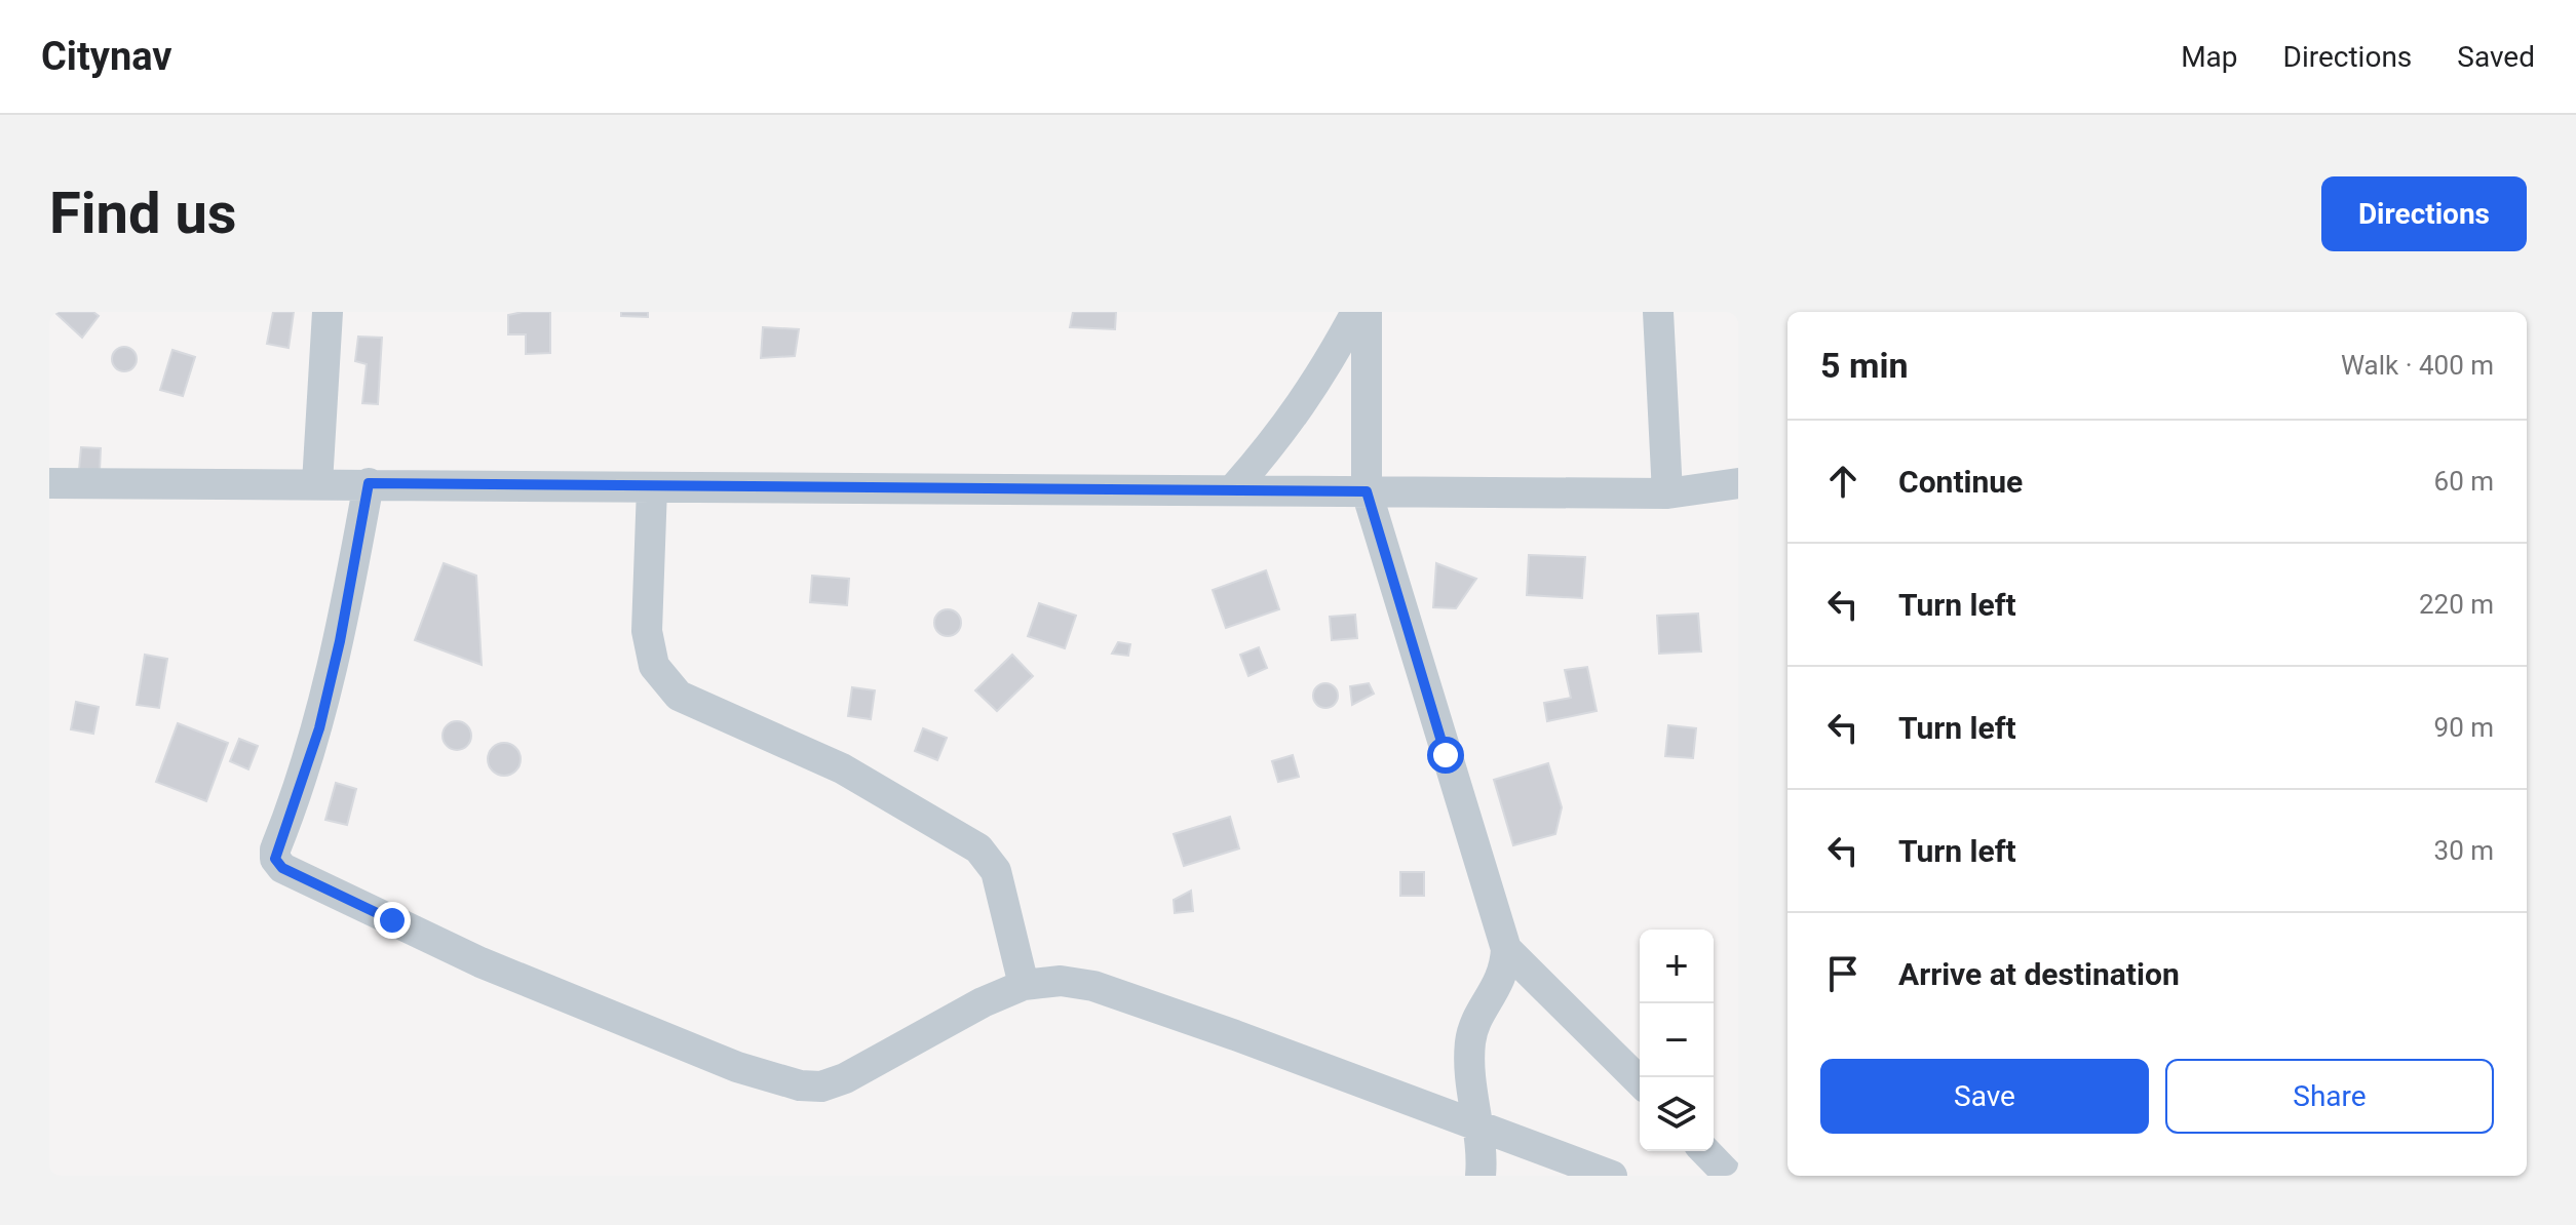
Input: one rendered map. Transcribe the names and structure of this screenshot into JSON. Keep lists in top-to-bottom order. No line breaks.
{"page":{"header":"Citynav","nav":["Map","Directions","Saved"],"buttons":["Directions",["Save","Share"]],"title":"Find us","heading":["5 min","Walk · 400 m"],"list":[["Continue","60 m"],["Turn left","220 m"],["Turn left","90 m"],["Turn left","30 m"],"Arrive at destination"],"map_buttons":["+","−"]}}
